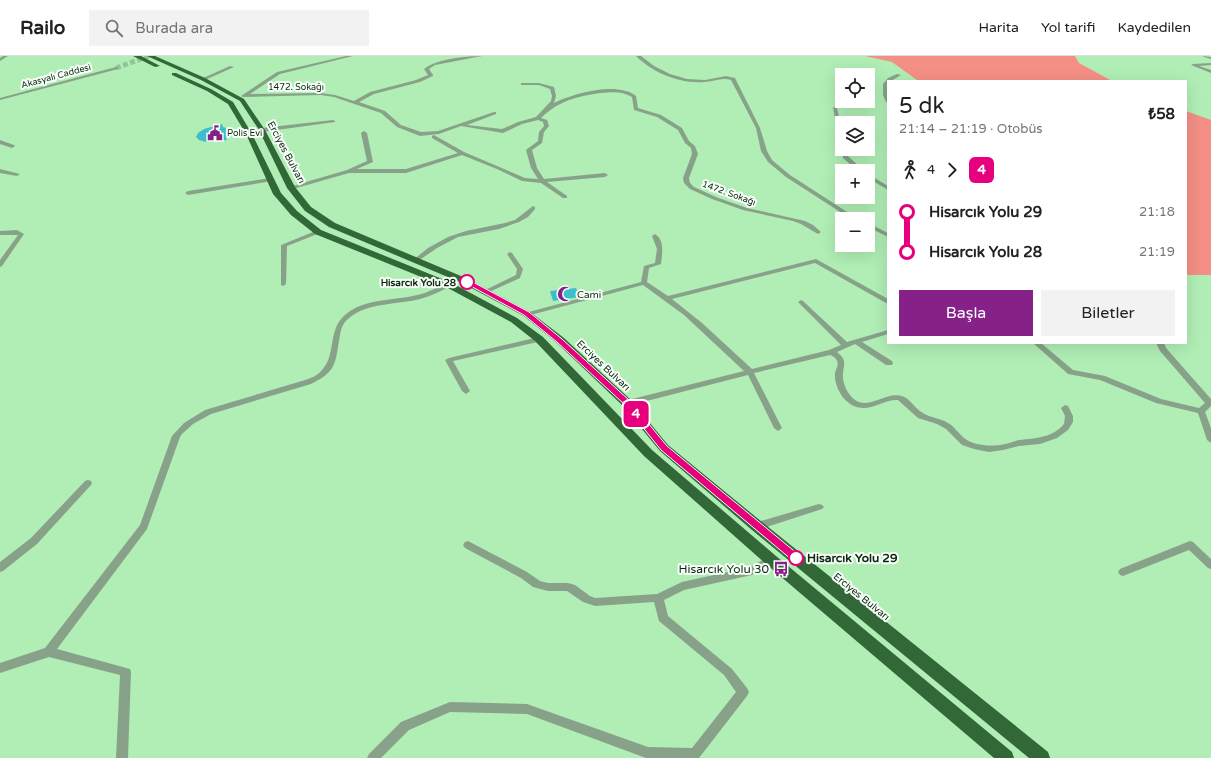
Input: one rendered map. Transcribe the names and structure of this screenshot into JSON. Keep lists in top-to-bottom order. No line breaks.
{"streets":{"highway":["Erciyes Bulvarı"],"street":["Akasyalı Caddesi","1472. Sokağı"]},"crossings":[["1472. Sokağı","Erciyes Bulvarı"]],"places":{"public building":["Polis Evi"],"other":["Hisarcık Yolu 28","Hisarcık Yolu 29"],"mosque":["Cami"],"bus stop":["Hisarcık Yolu 30"]},"lines":["bus line 4"],"page":{"header":"Railo","search":"Burada ara","nav":["Harita","Yol tarifi","Kaydedilen"],"on_map":"4","map_buttons":["+","−"],"heading":["5 dk","21:14 – 21:19 · Otobüs","₺58"],"legs":["4","4"],"list":[{"name":"Hisarcık Yolu 29","value":"21:18"},{"name":"Hisarcık Yolu 28","value":"21:19"}],"buttons":["Başla","Biletler"]}}
